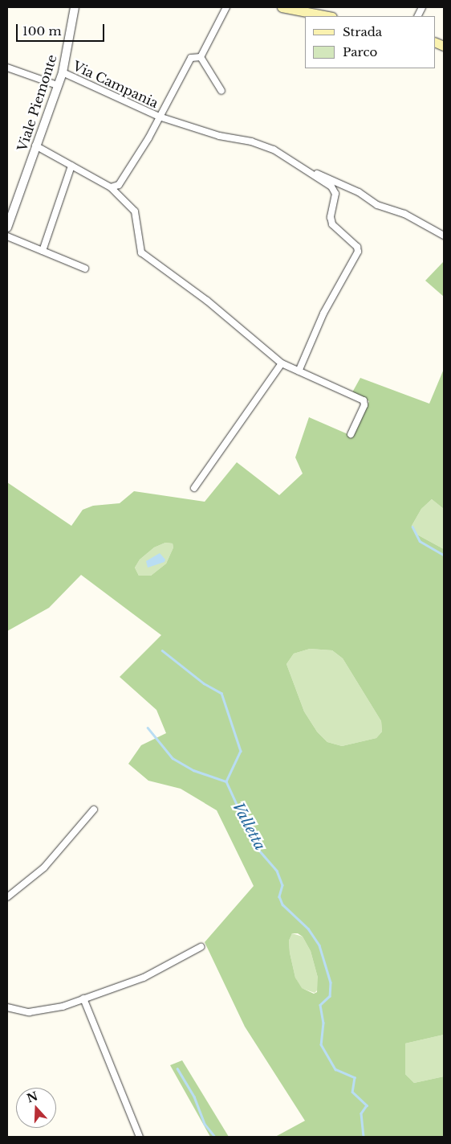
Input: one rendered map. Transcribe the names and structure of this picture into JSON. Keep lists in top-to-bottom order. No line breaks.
{"streets":{"street":["Via Campania","Viale Piemonte"]},"crossings":[["Via Campania","Viale Piemonte"]],"water":["Valletta"],"legend":["Strada","Parco"],"scale_bar":"100 m","north":"top"}
